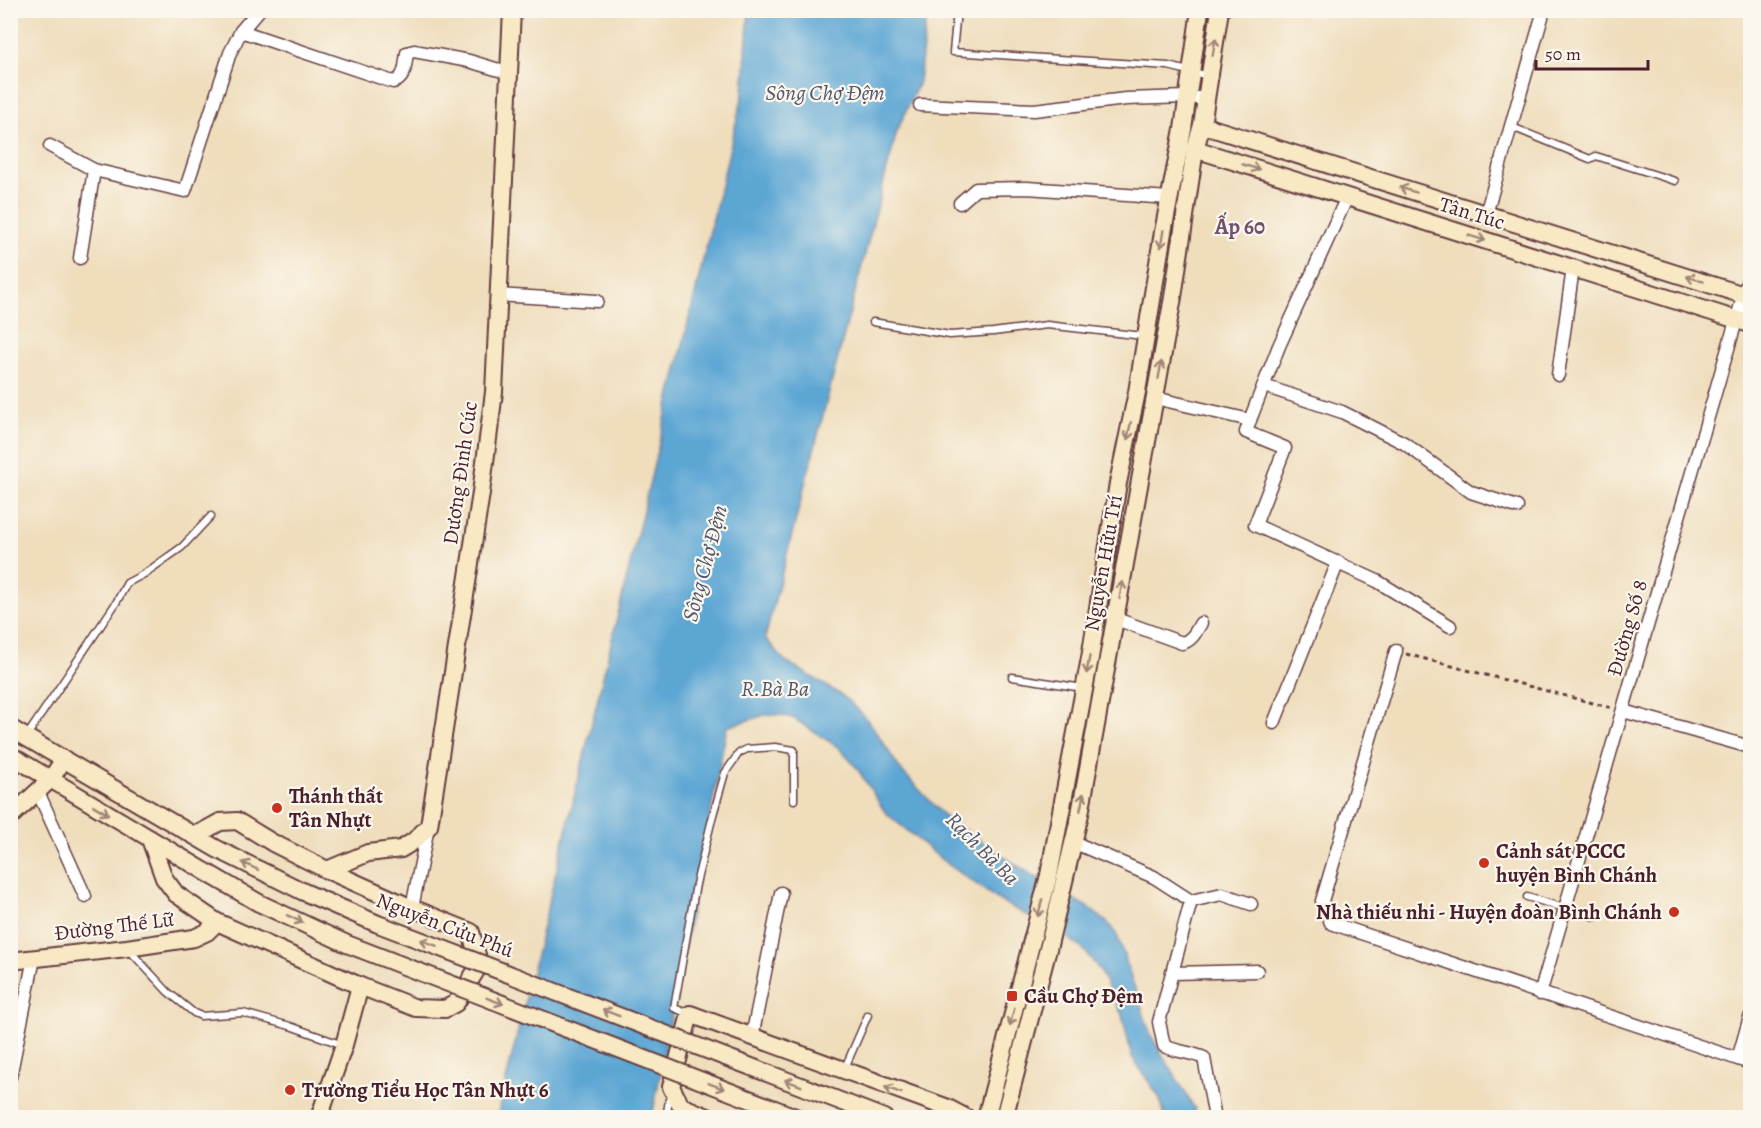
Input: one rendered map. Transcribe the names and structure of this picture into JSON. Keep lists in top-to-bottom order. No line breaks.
{"streets":{"main road":["Tân Túc","Dương Đình Cúc","Nguyễn Hữu Trí","Nguyễn Cửu Phú","Đường Thế Lữ"],"street":["Đường Số 8"]},"crossings":[["Tân Túc","Nguyễn Hữu Trí"],["Tân Túc","Đường Số 8"]],"districts":["Ấp 60"],"water":["Sông Chợ Đệm","R.Bà Ba","Rạch Bà Ba"],"places":{"other":["Thánh thất Tân Nhựt","Cảnh sát PCCC huyện Bình Chánh","Nhà thiếu nhi - Huyện đoàn Bình Chánh","Trường Tiểu Học Tân Nhựt 6"],"transit":["Cầu Chợ Đệm"]},"scale_bar":"50 m"}
